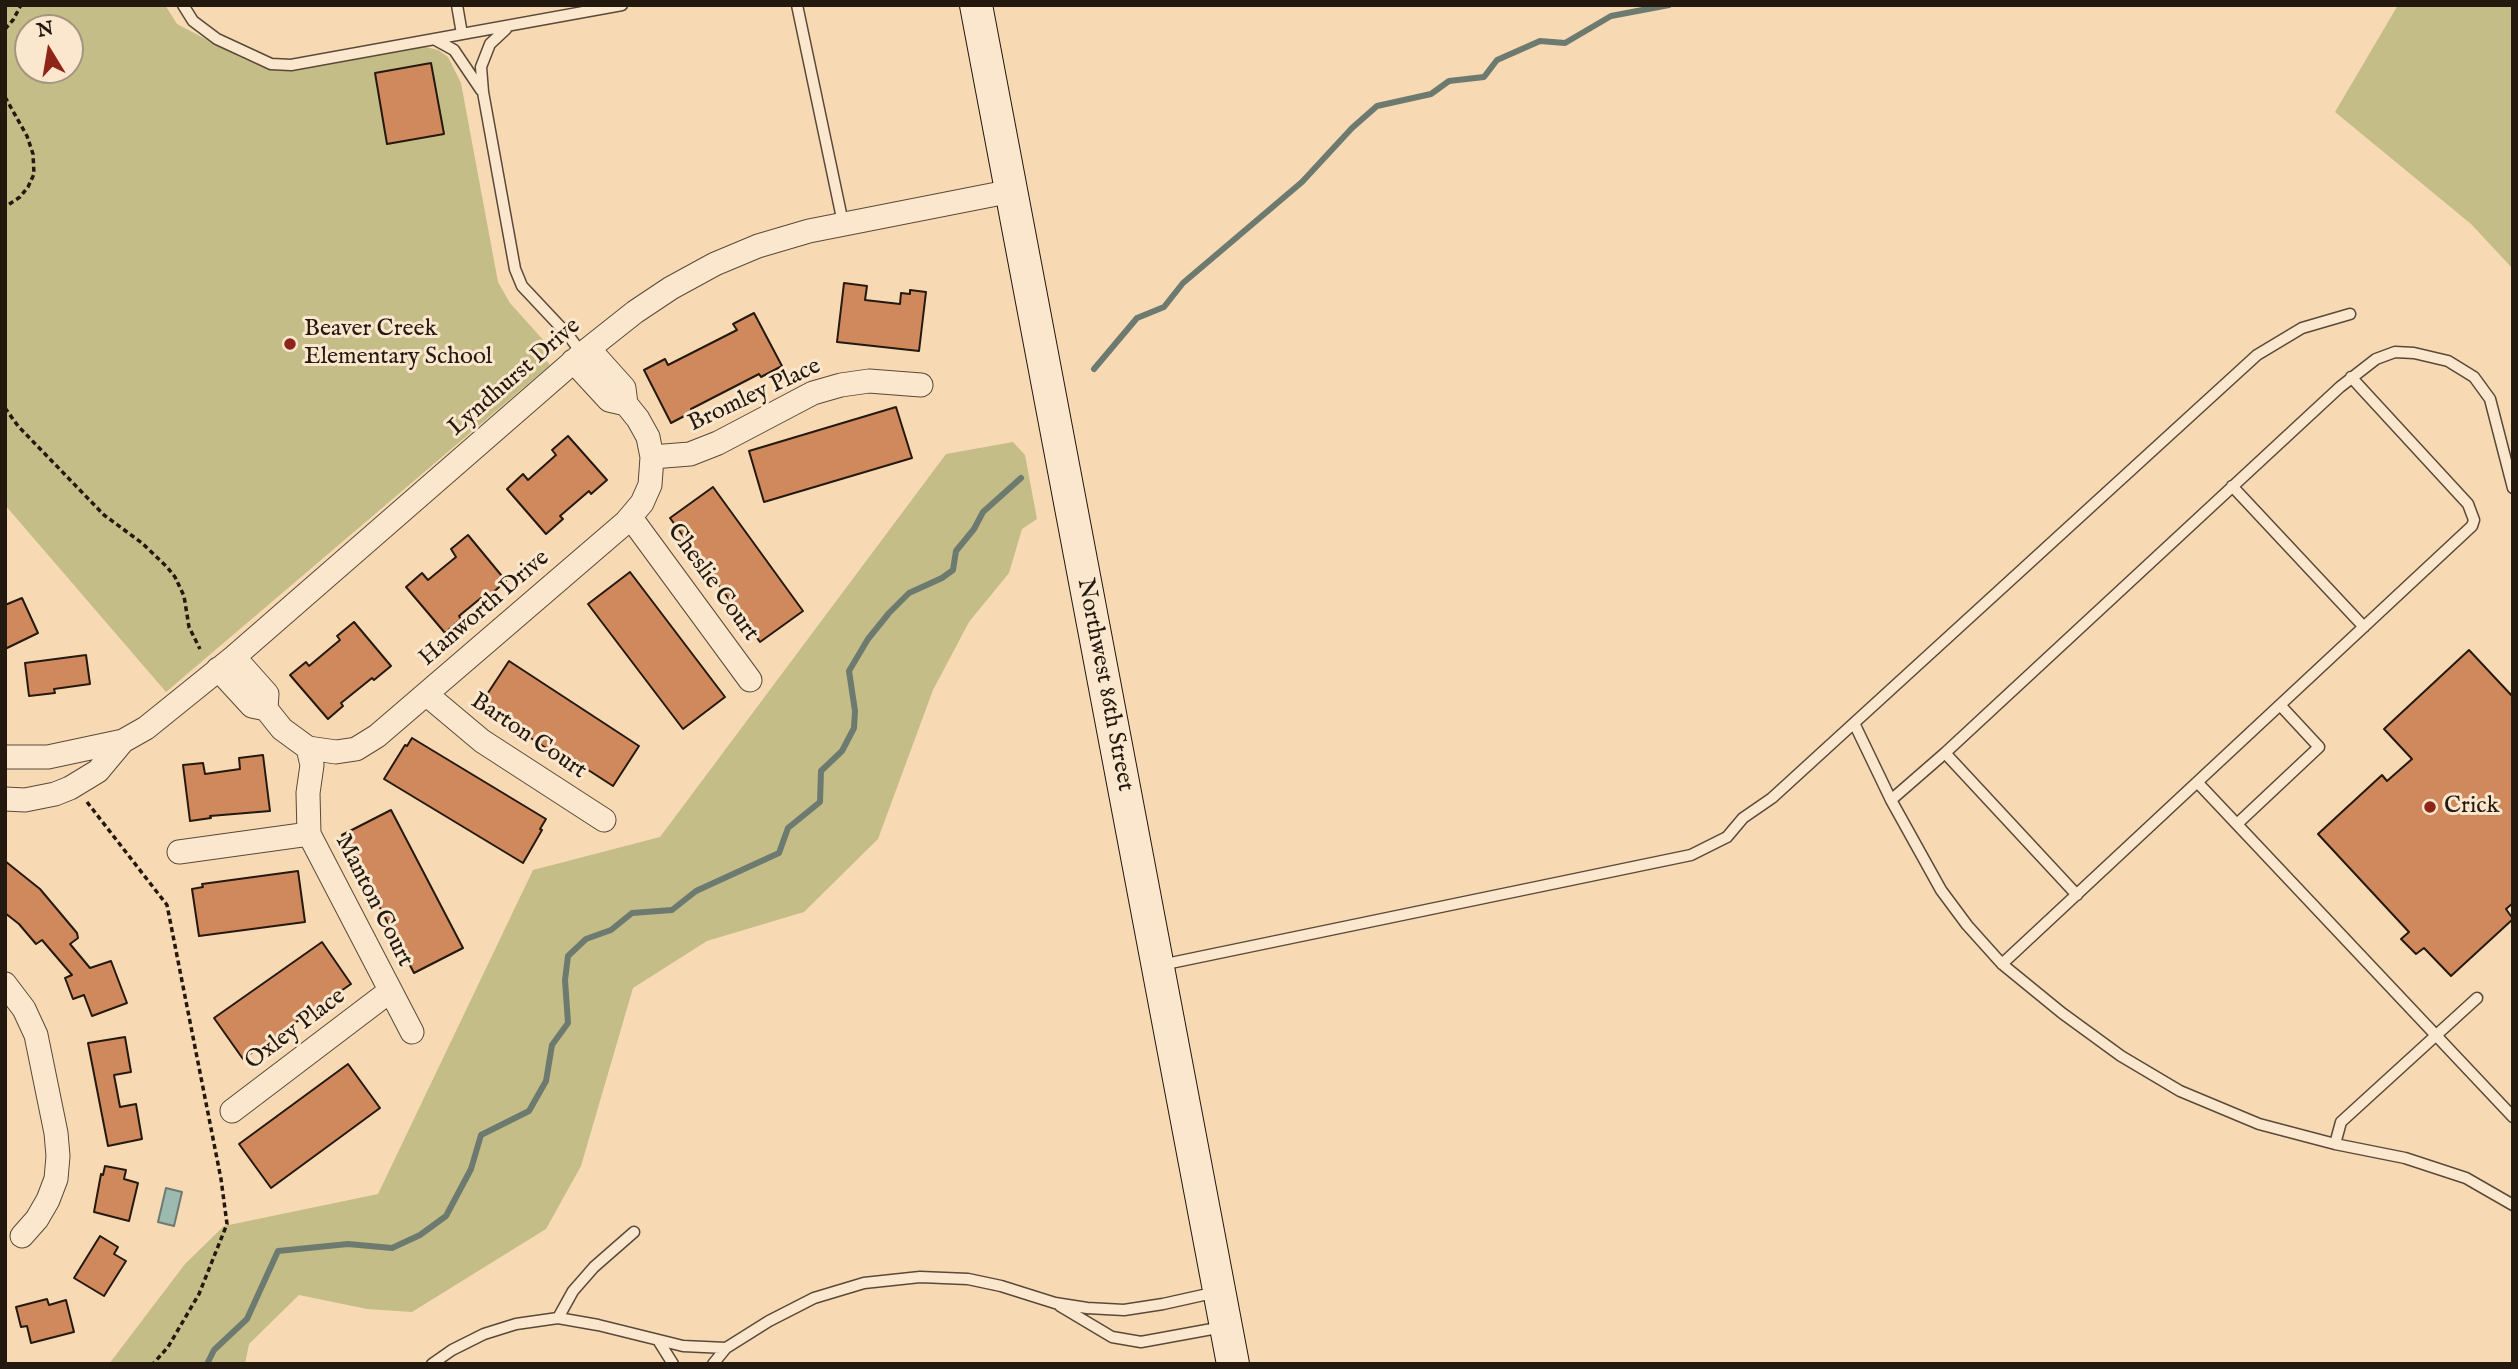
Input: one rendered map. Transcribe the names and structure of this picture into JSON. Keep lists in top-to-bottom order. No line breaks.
{"streets":{"main road":["Northwest 86th Street"],"street":["Lyndhurst Drive","Bromley Place","Cheslie Court","Hanworth Drive","Barton Court","Manton Court","Oxley Place"]},"crossings":[["Lyndhurst Drive","Hanworth Drive"],["Lyndhurst Drive","Northwest 86th Street"],["Bromley Place","Hanworth Drive"],["Cheslie Court","Hanworth Drive"],["Hanworth Drive","Barton Court"],["Hanworth Drive","Manton Court"],["Manton Court","Oxley Place"]],"places":["Beaver Creek Elementary School","Crick"],"north":"top"}
